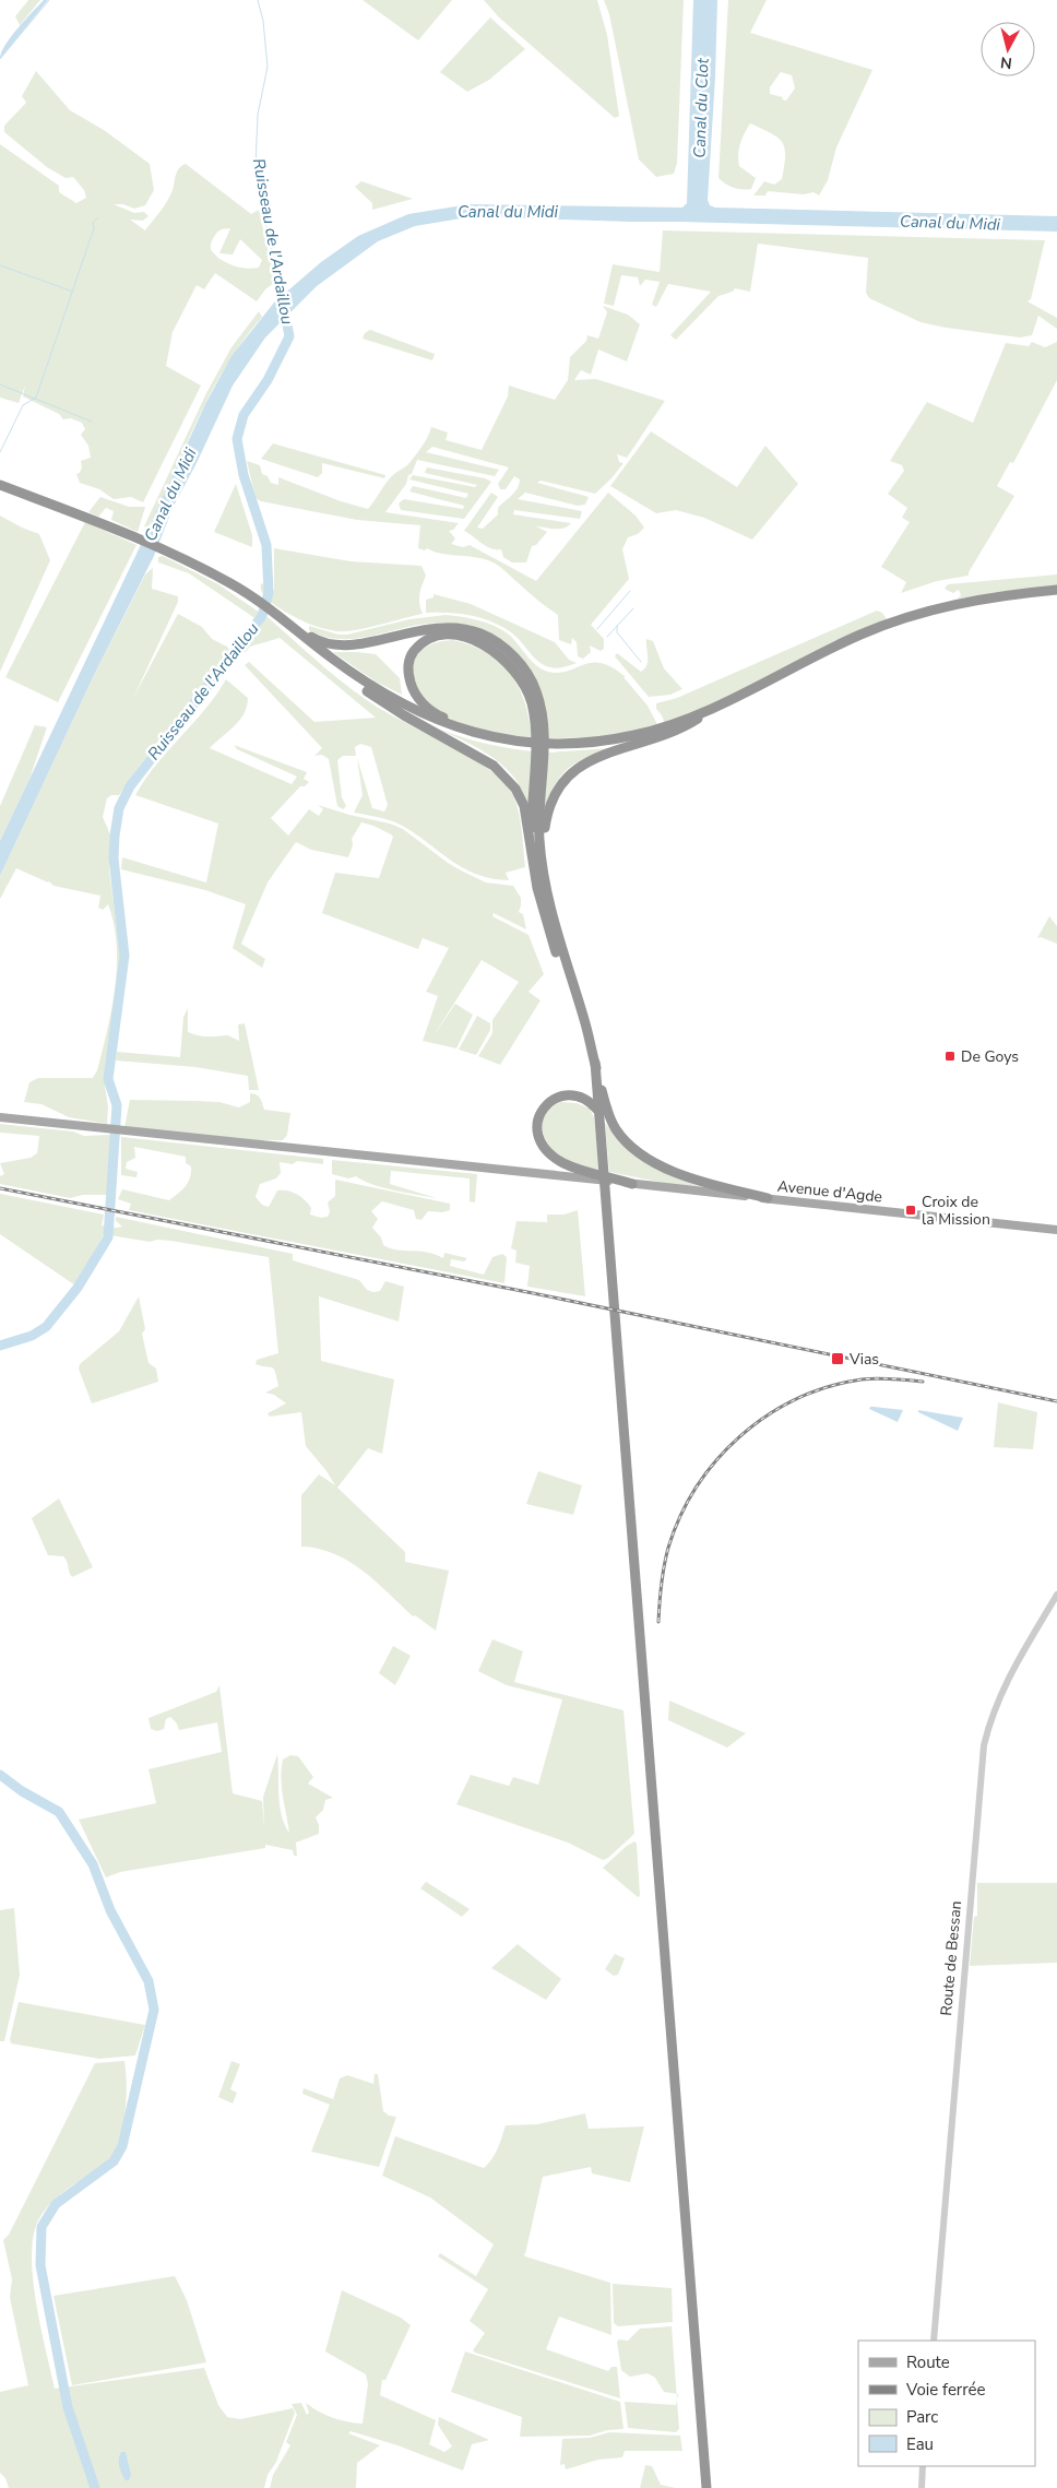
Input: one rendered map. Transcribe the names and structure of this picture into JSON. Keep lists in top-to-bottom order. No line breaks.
{"streets":{"main road":["Avenue d'Agde"],"street":["Route de Bessan"]},"water":["Canal du Clot","Canal du Midi","Ruisseau de l'Ardaillou"],"places":{"transit":["De Goys","Croix de la Mission","Vias"]},"legend":["Route","Voie ferrée","Parc","Eau"],"north":"bottom"}
